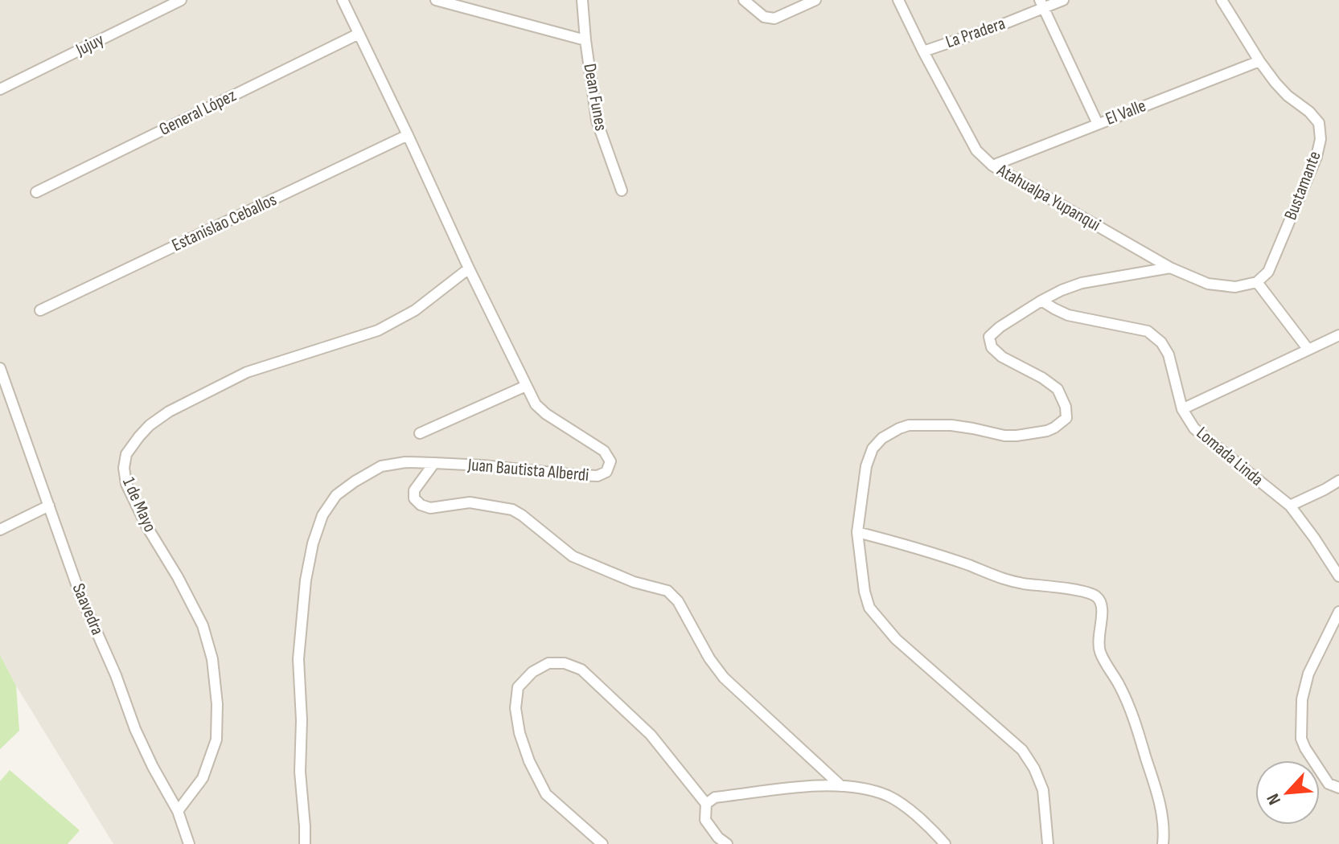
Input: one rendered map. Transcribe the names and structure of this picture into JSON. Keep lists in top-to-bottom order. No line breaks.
{"streets":{"street":["La Pradera","Jujuy","Dean Funes","General López","El Valle","Bustamante","Atahualpa Yupanqui","Estanislao Ceballos","Lomada Linda","Juan Bautista Alberdi","1 de Mayo","Saavedra"]},"crossings":[["La Pradera","Atahualpa Yupanqui"],["General López","Juan Bautista Alberdi"],["El Valle","Bustamante"],["El Valle","Atahualpa Yupanqui"],["Bustamante","Atahualpa Yupanqui"],["Estanislao Ceballos","Juan Bautista Alberdi"],["Juan Bautista Alberdi","1 de Mayo"],["1 de Mayo","Saavedra"]],"north":"bottom left"}
